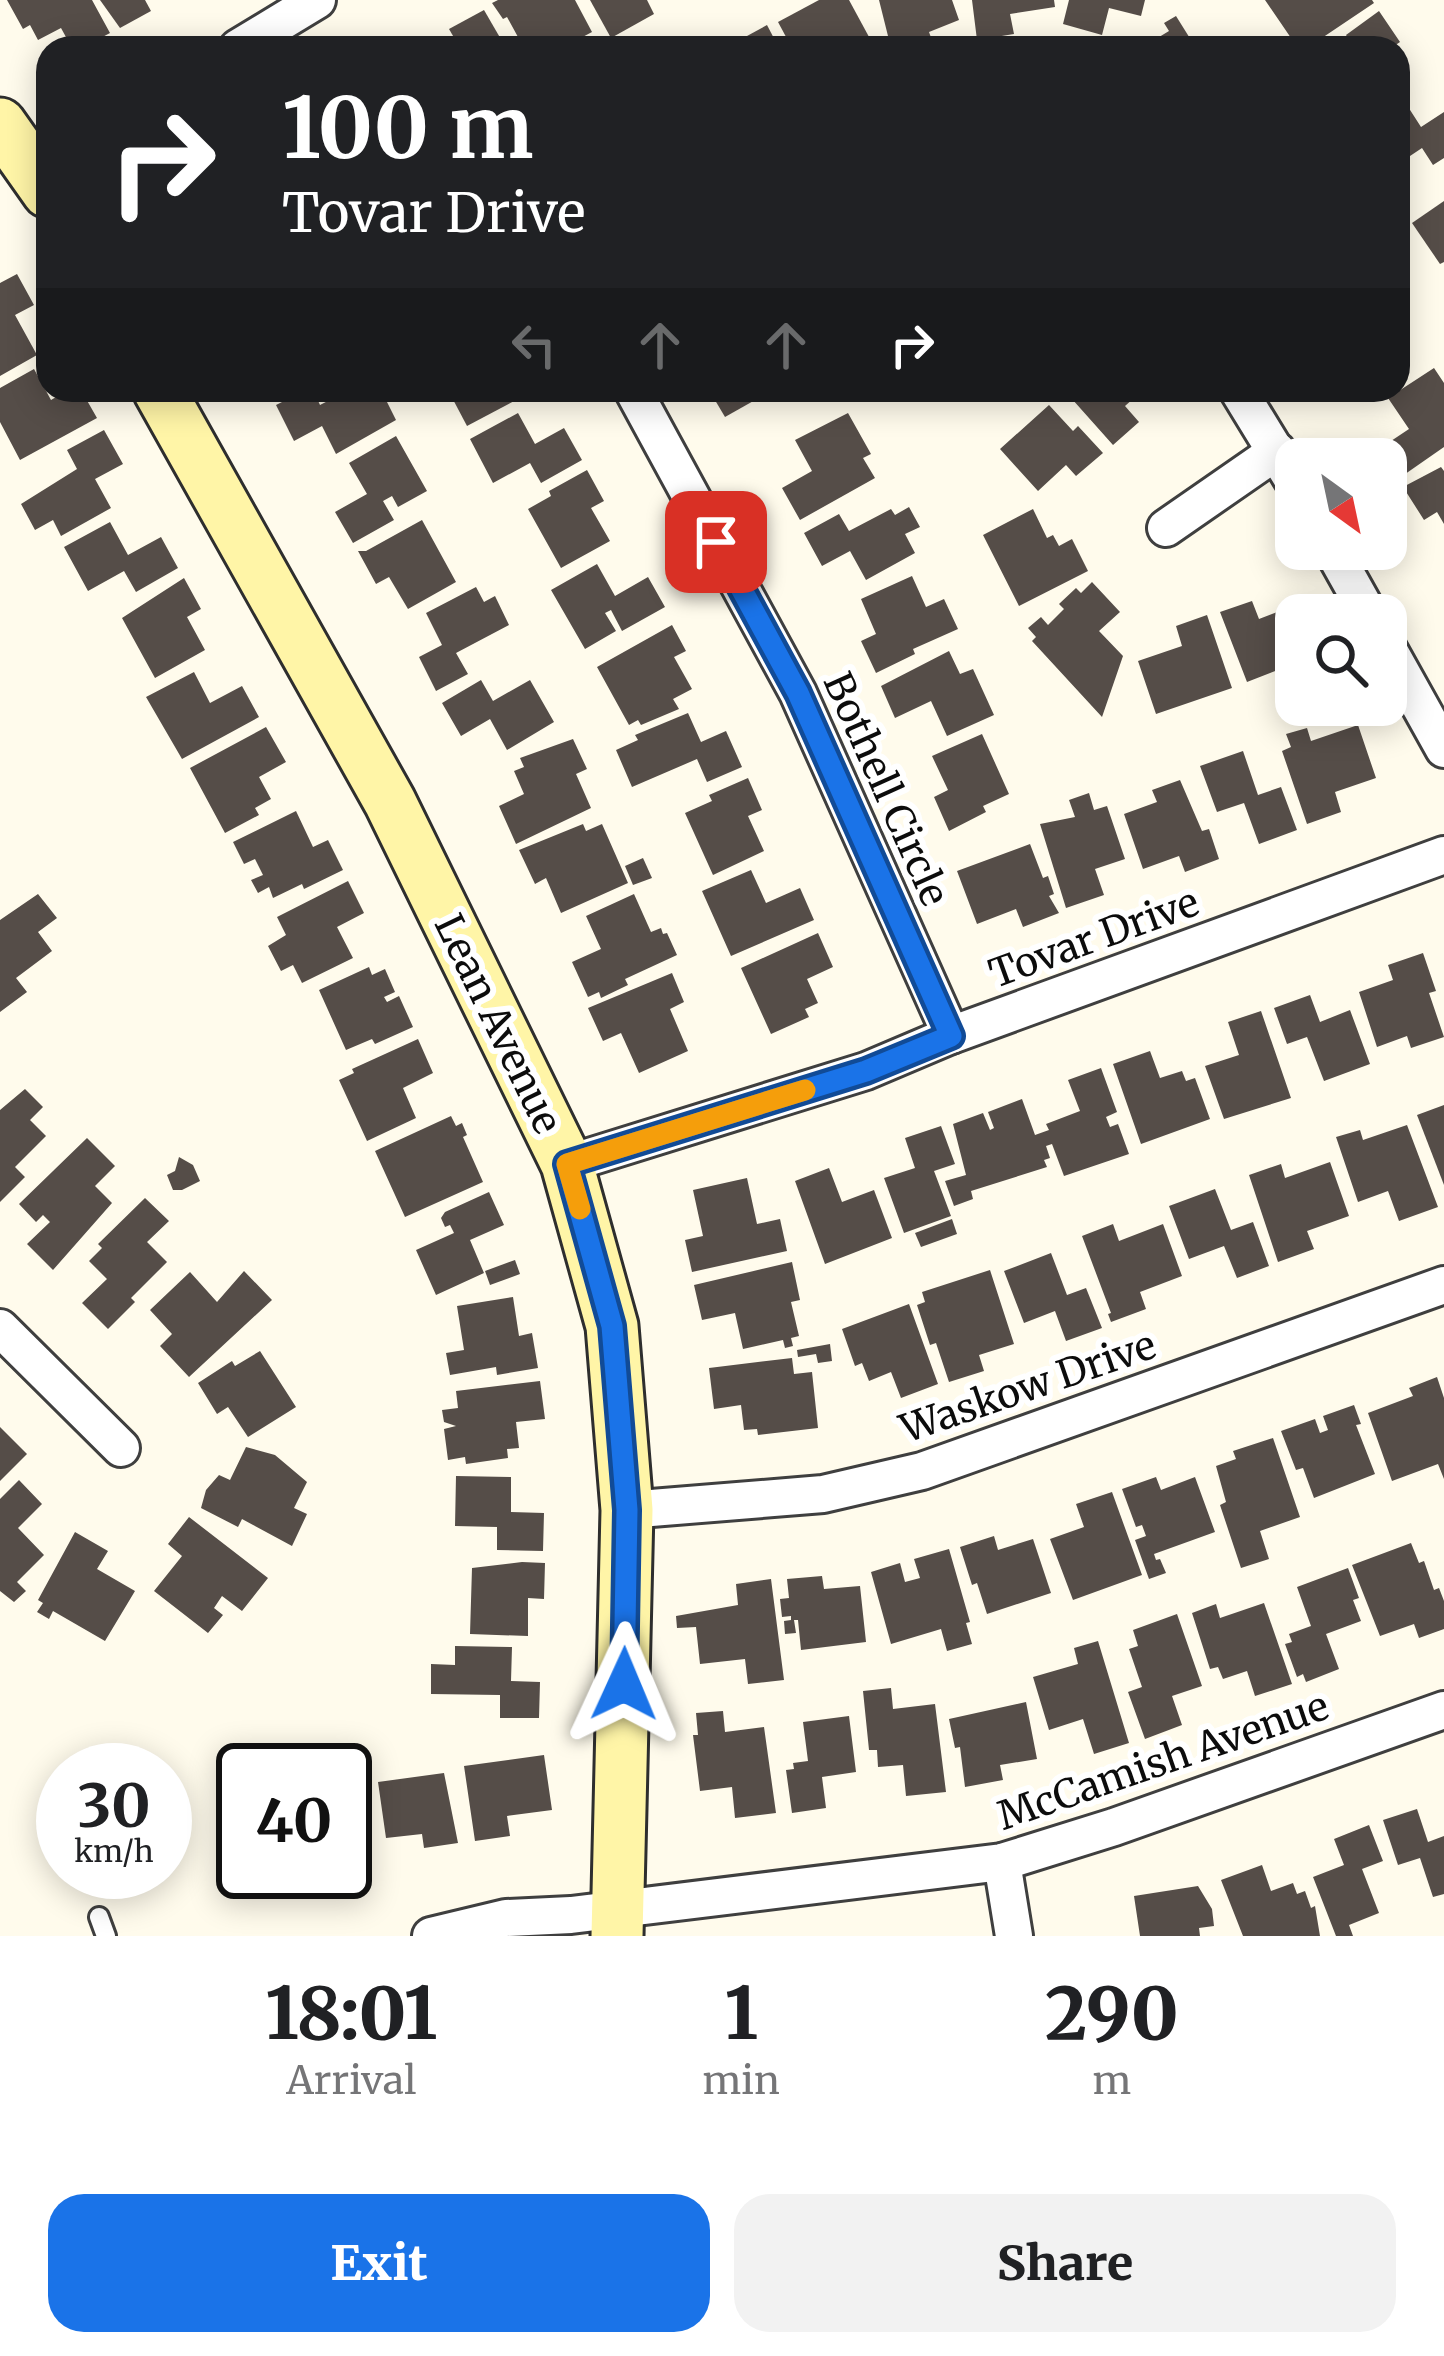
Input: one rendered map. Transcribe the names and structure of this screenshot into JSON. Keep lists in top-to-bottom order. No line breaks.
{"streets":{"street":["Bothell Circle","Tovar Drive","Lean Avenue","Waskow Drive","McCamish Avenue"]},"crossings":[["Bothell Circle","Tovar Drive"],["Tovar Drive","Lean Avenue"],["Lean Avenue","Waskow Drive"],["Lean Avenue","McCamish Avenue"]],"north":"bottom right","page":{"turn":["100 m","Tovar Drive"],"speed":"30 km/h","limit":"40","eta":["18:01","Arrival","1","min","290","m"],"buttons":["Exit","Share"]}}
